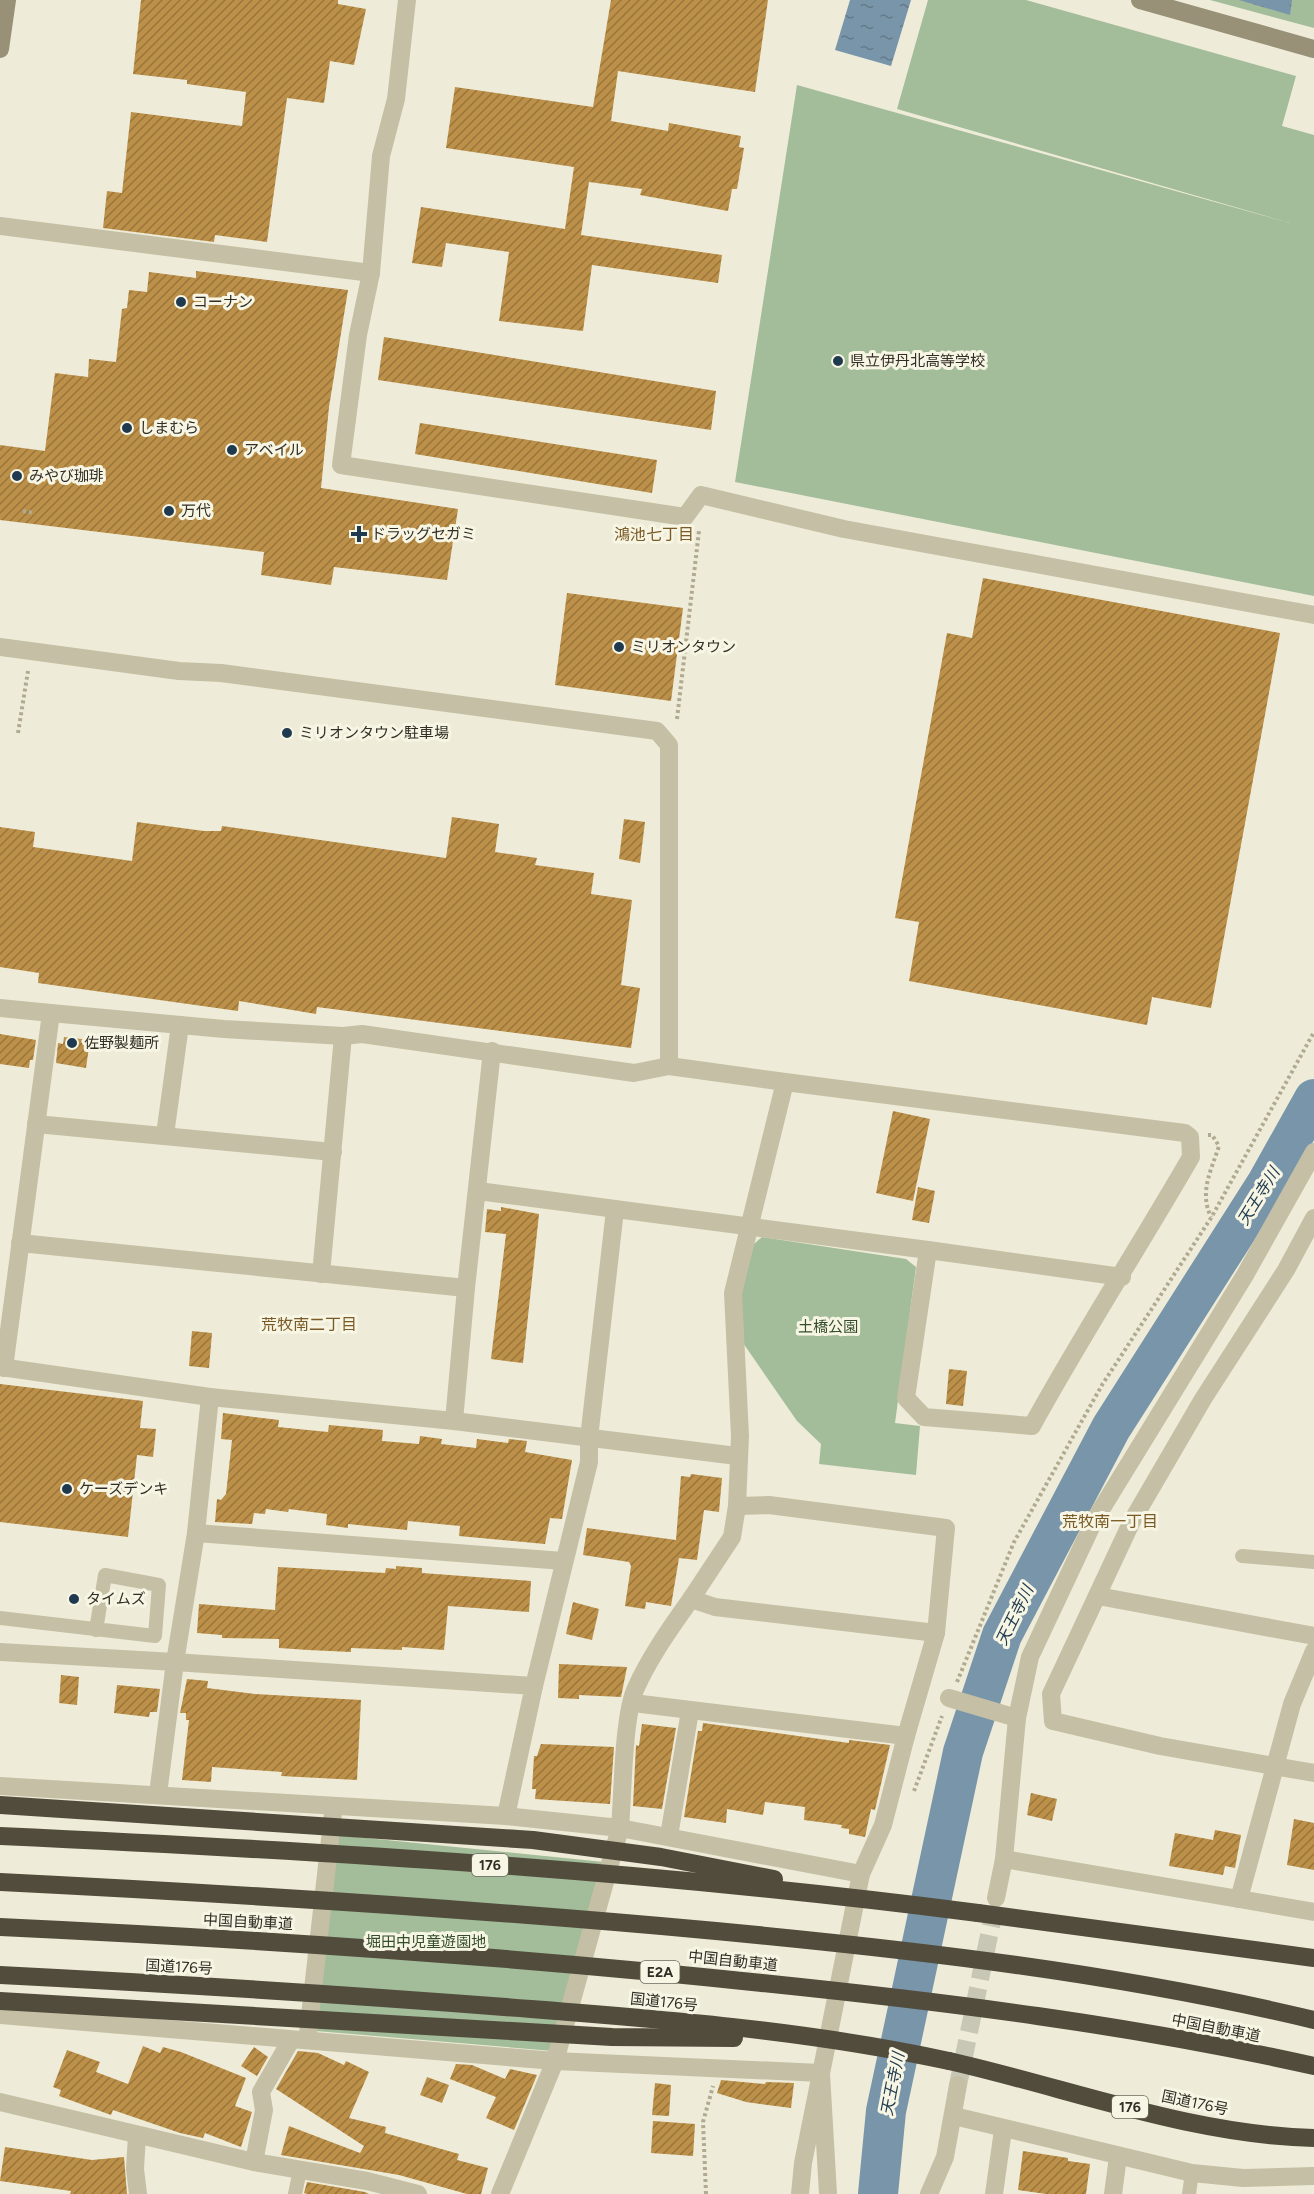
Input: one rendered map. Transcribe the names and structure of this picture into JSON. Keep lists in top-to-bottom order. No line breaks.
{"streets":{"highway":["176","中国自動車道","国道176号","E2A"]},"districts":["鴻池七丁目","荒牧南二丁目","荒牧南一丁目"],"water":["天王寺川"],"parks":["土橋公園","堀田中児童遊園地"],"places":{"other":["コーナン","県立伊丹北高等学校","しまむら","アベイル","みやび珈琲","万代","ミリオンタウン","ミリオンタウン駐車場","佐野製麺所","ケーズデンキ","タイムズ"],"health":["ドラッグセガミ"]}}
